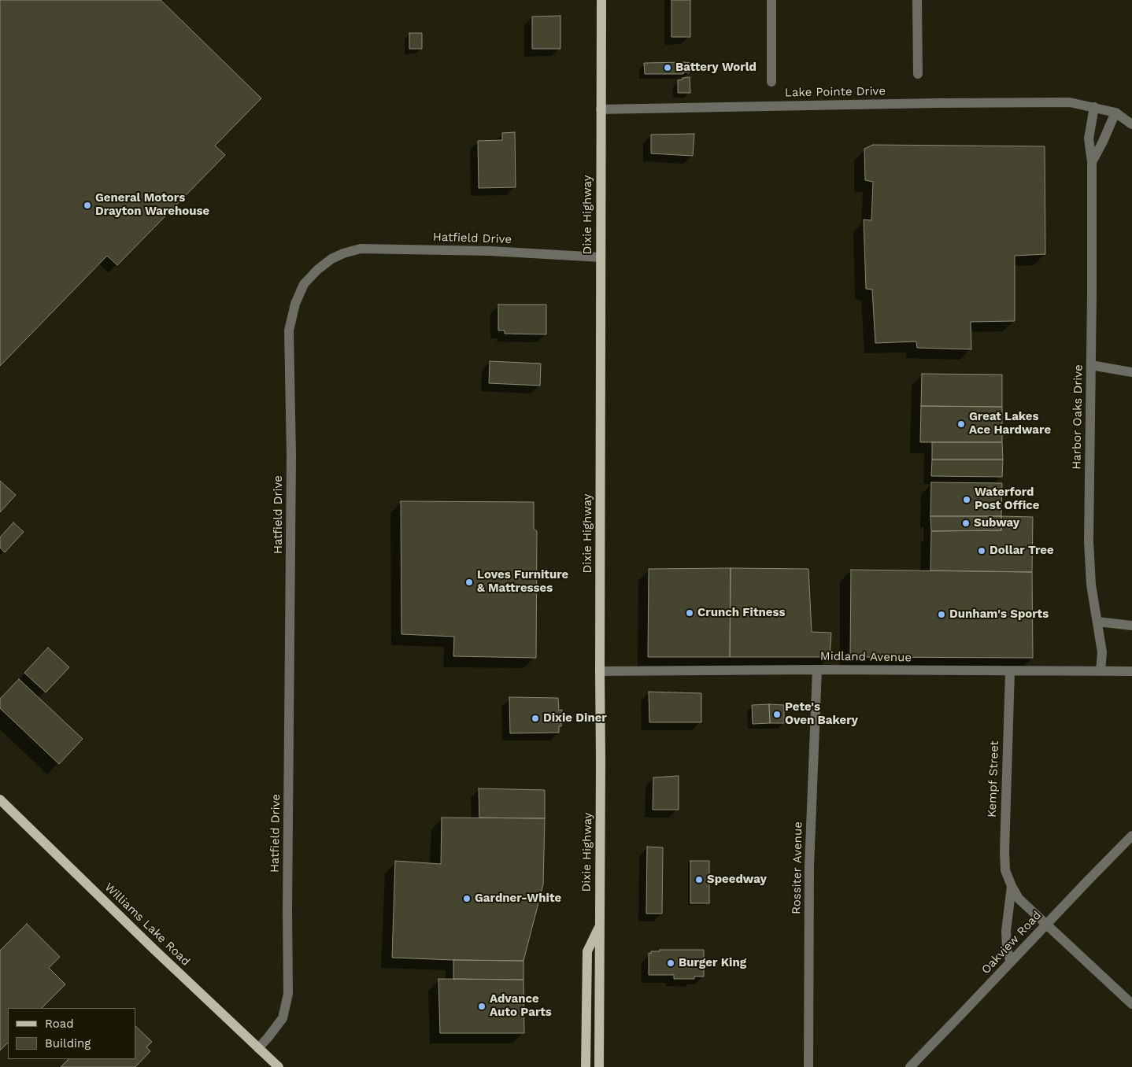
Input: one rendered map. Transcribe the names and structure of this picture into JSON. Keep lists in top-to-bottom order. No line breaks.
{"streets":{"main road":["Dixie Highway","Williams Lake Road"],"street":["Lake Pointe Drive","Hatfield Drive","Harbor Oaks Drive","Midland Avenue","Kempf Street","Rossiter Avenue","Oakview Road"]},"crossings":[["Lake Pointe Drive","Dixie Highway"],["Lake Pointe Drive","Harbor Oaks Drive"],["Dixie Highway","Hatfield Drive"],["Dixie Highway","Midland Avenue"],["Hatfield Drive","Williams Lake Road"],["Harbor Oaks Drive","Midland Avenue"],["Midland Avenue","Kempf Street"],["Midland Avenue","Rossiter Avenue"],["Kempf Street","Oakview Road"]],"places":["Battery World","General Motors Drayton Warehouse","Great Lakes Ace Hardware","Waterford Post Office","Subway","Dollar Tree","Loves Furniture & Mattresses","Crunch Fitness","Dunham's Sports","Pete's Oven Bakery","Dixie Diner","Speedway","Gardner-White","Burger King","Advance Auto Parts"],"legend":["Road","Building"]}
